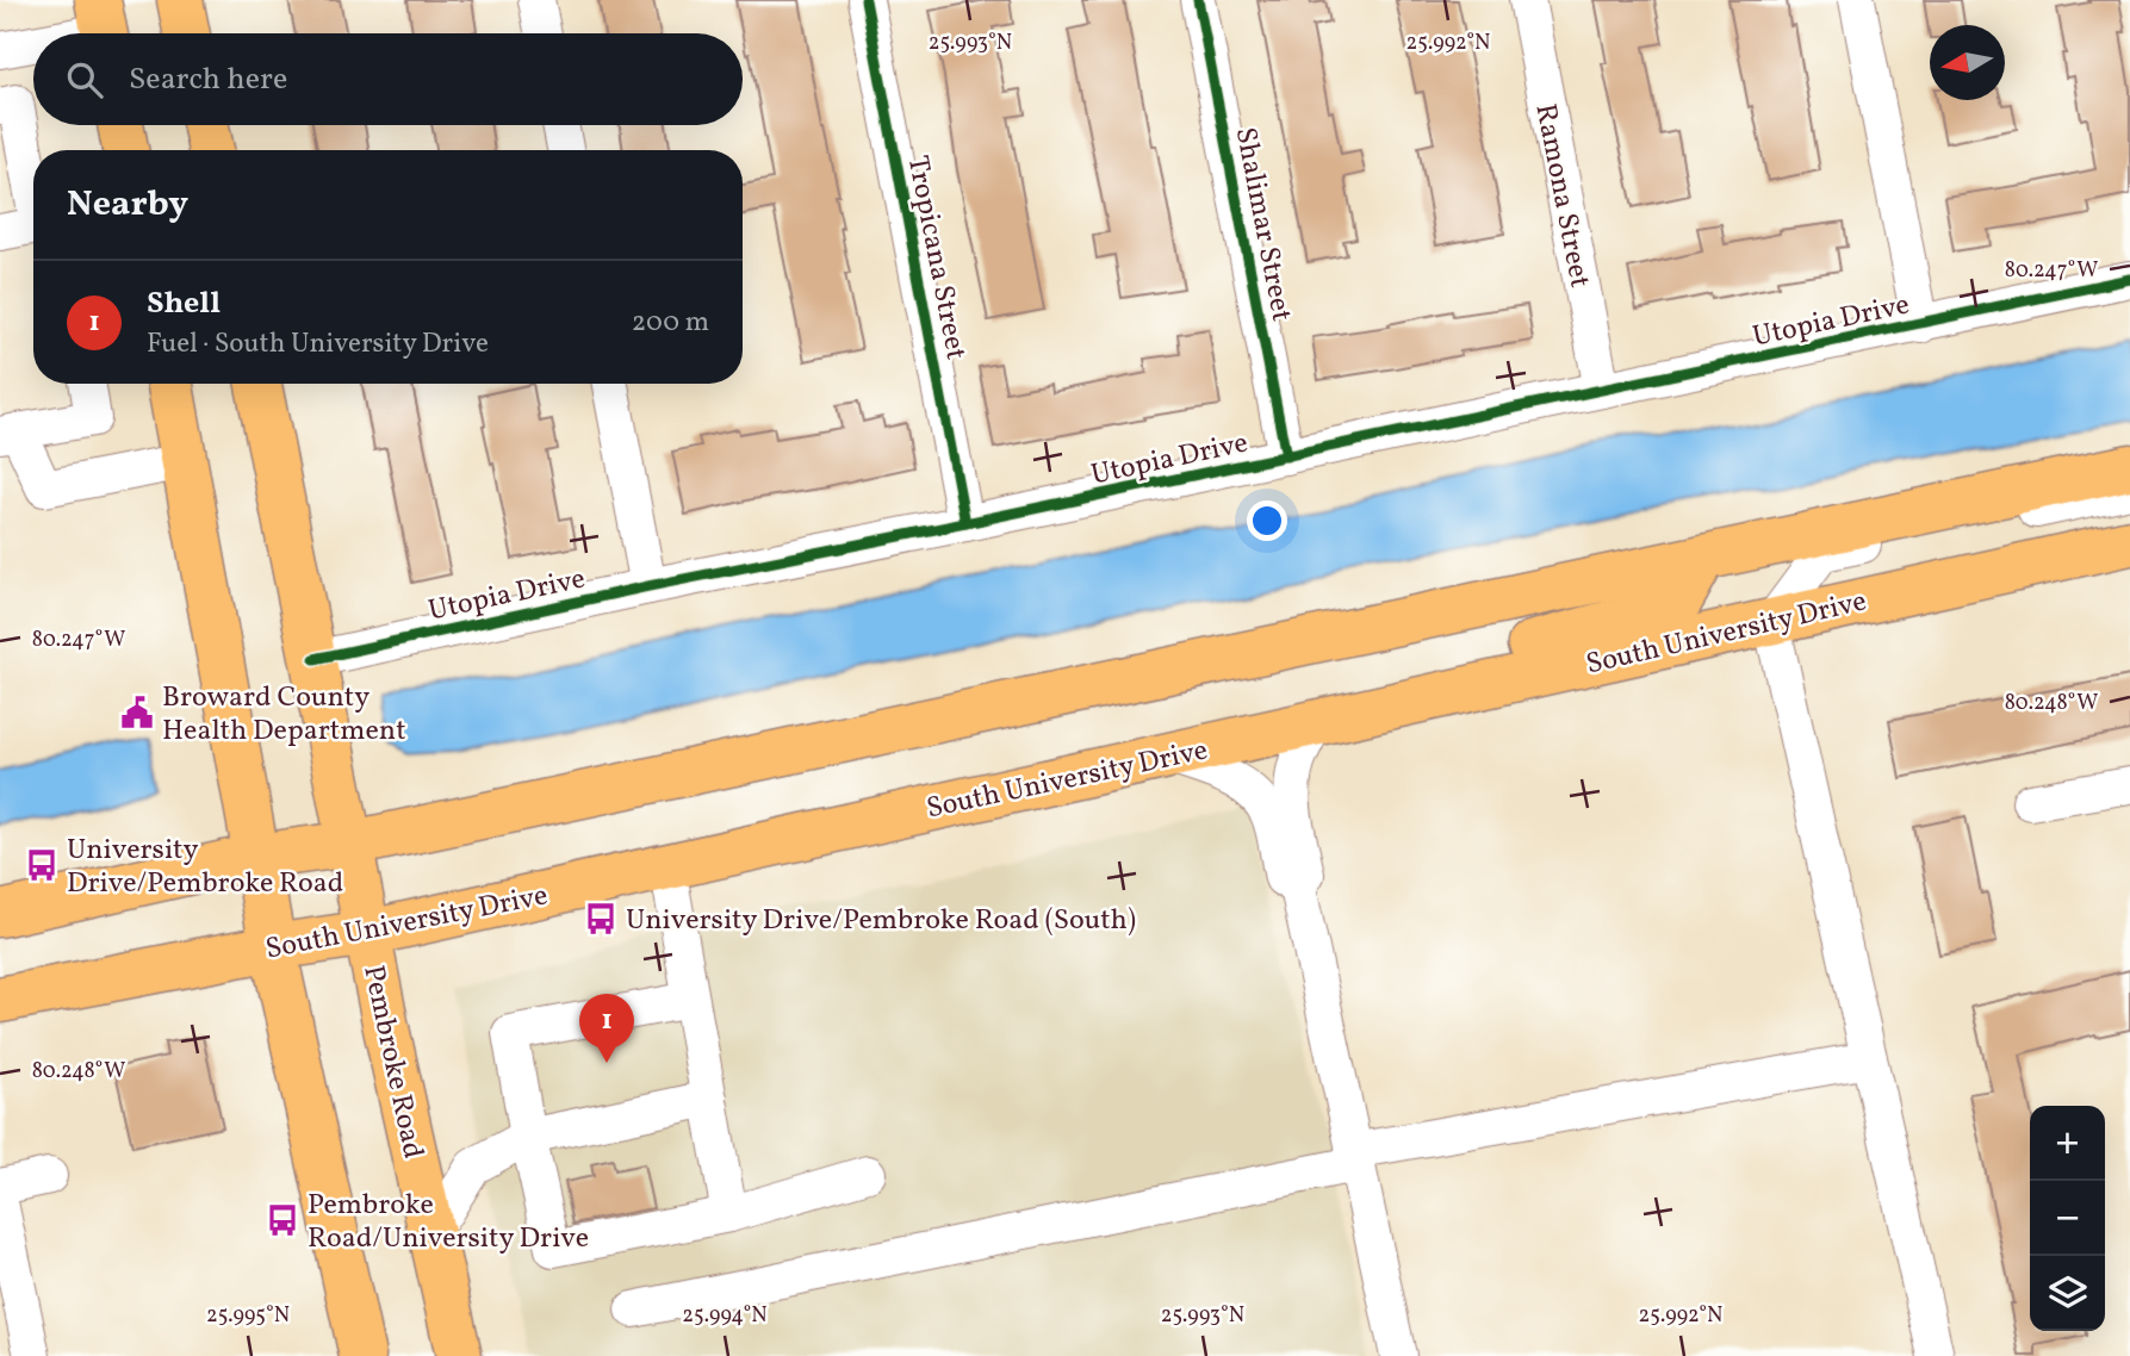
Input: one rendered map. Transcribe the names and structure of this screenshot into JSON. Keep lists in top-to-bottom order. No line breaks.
{"streets":{"main road":["South University Drive","Pembroke Road"],"street":["Ramona Street","Shalimar Street","Tropicana Street","Utopia Drive"]},"crossings":[["Ramona Street","Utopia Drive"],["Shalimar Street","Utopia Drive"],["Tropicana Street","Utopia Drive"],["Utopia Drive","Pembroke Road"],["South University Drive","Pembroke Road"]],"places":{"public building":["Broward County Health Department"],"bus stop":["University Drive/Pembroke Road","University Drive/Pembroke Road (South)","Pembroke Road/University Drive"]},"north":"left","page":{"search":"Search here","heading":"Nearby","list":[{"mark":"1","name":"Shell","note":"Fuel · South University Drive","value":"200 m"}],"pins":"1","map_buttons":["+","−"]},"coordinates":["25.993°N","25.992°N","80.247°W","80.248°W","25.995°N","25.994°N"]}
